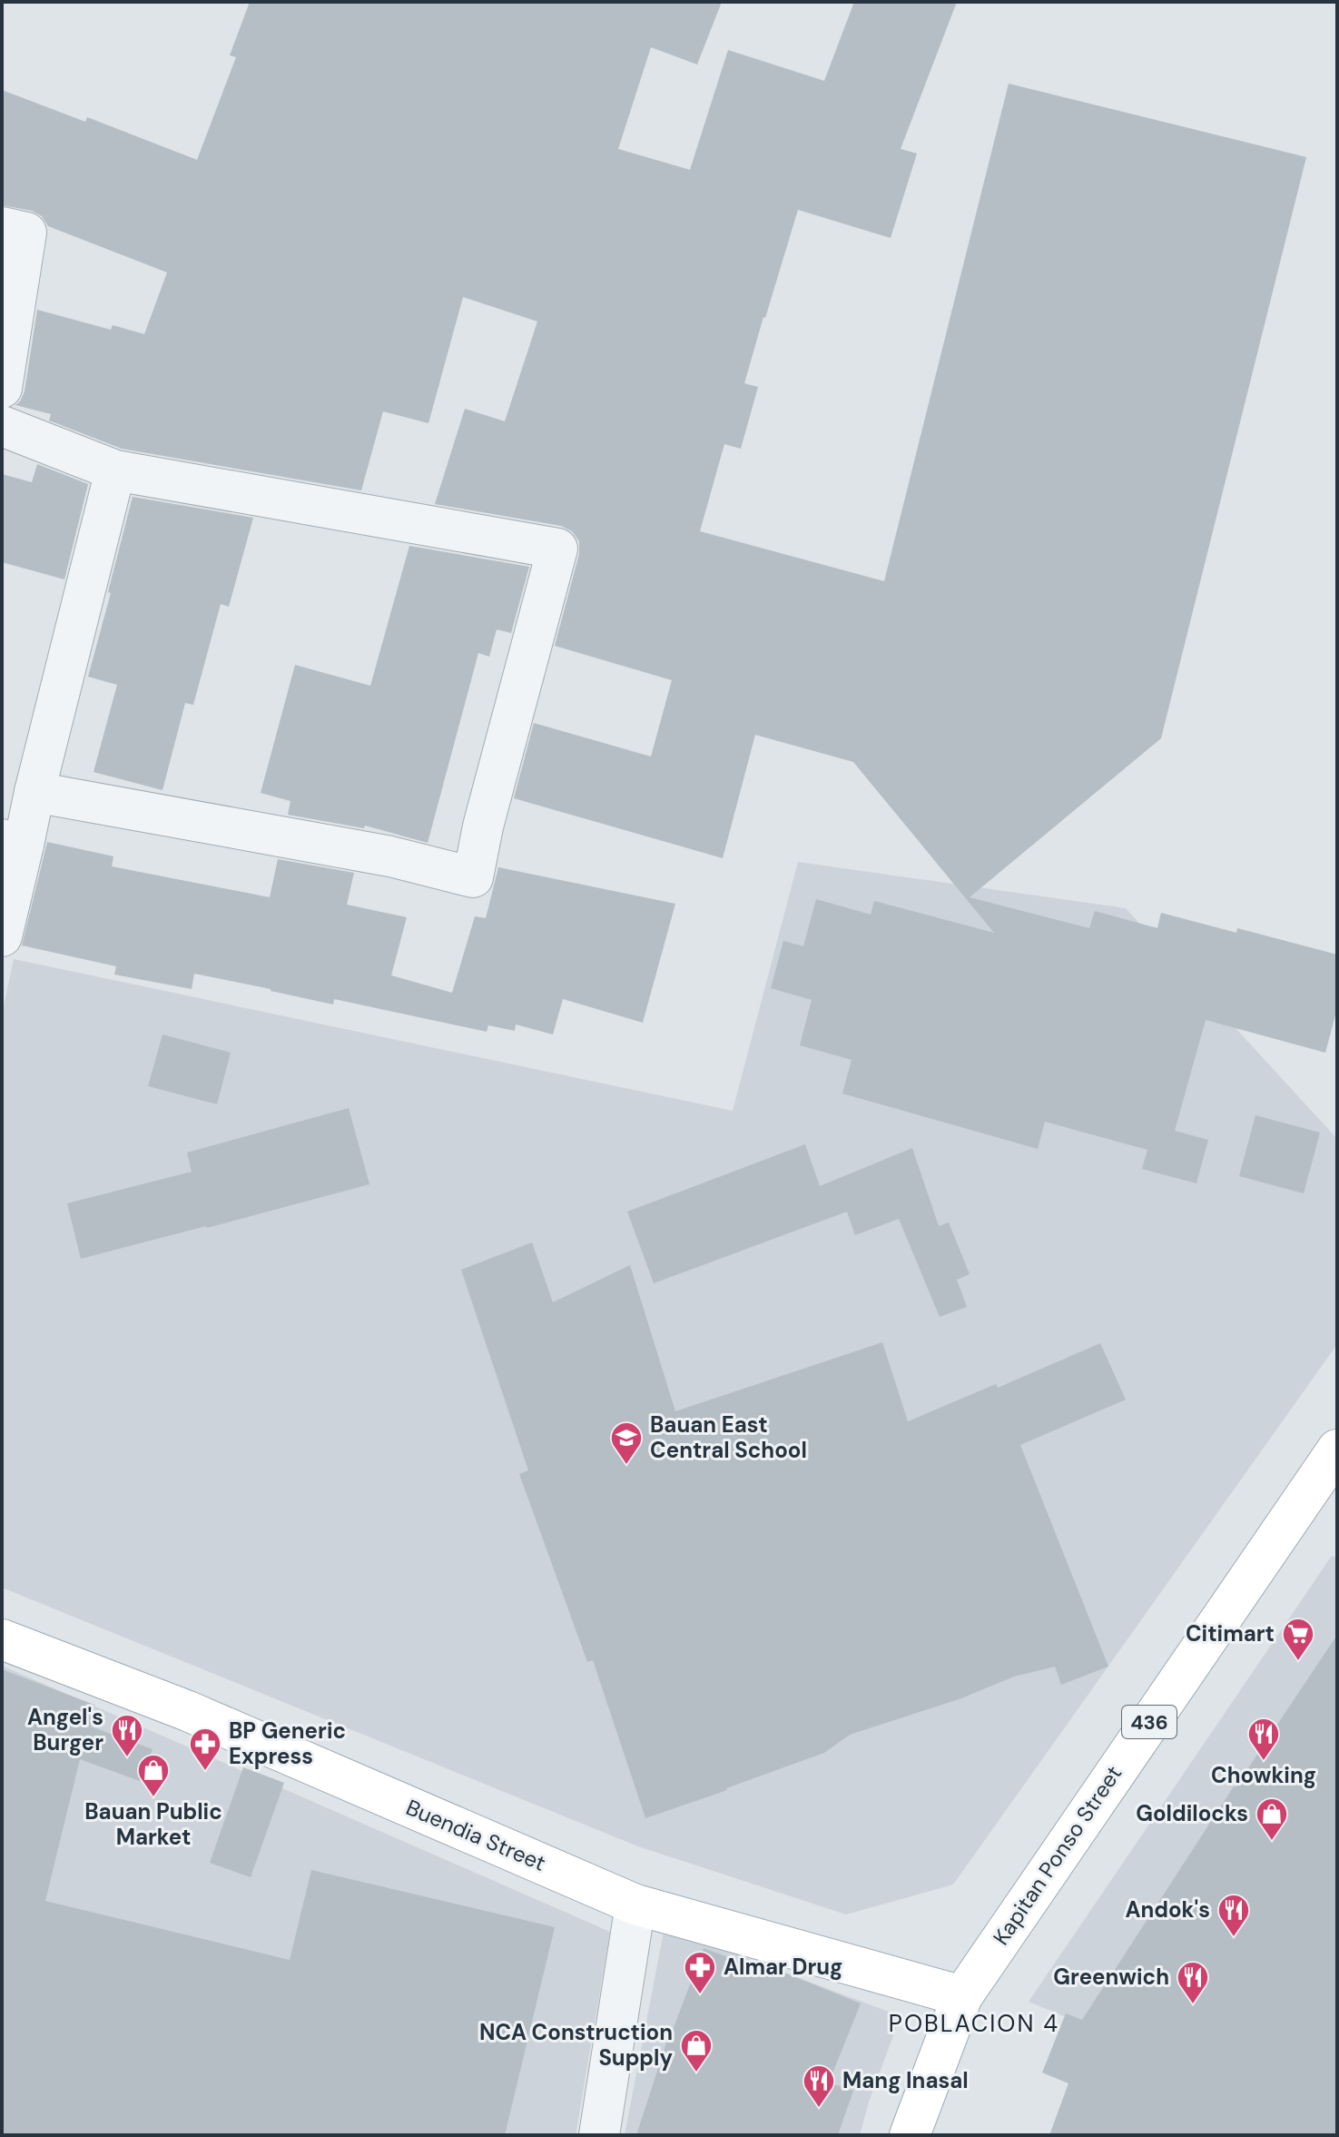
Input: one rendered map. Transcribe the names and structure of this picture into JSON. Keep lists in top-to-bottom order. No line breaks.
{"streets":{"main road":["436","Buendia Street","Kapitan Ponso Street"]},"crossings":[["Buendia Street","Kapitan Ponso Street"]],"districts":["POBLACION 4"],"places":{"school or university":["Bauan East Central School"],"supermarket":["Citimart"],"restaurant":["Angel's Burger","Chowking","Andok's","Greenwich","Mang Inasal"],"pharmacy":["BP Generic Express","Almar Drug"],"shop":["Bauan Public Market","Goldilocks","NCA Construction Supply"]}}
